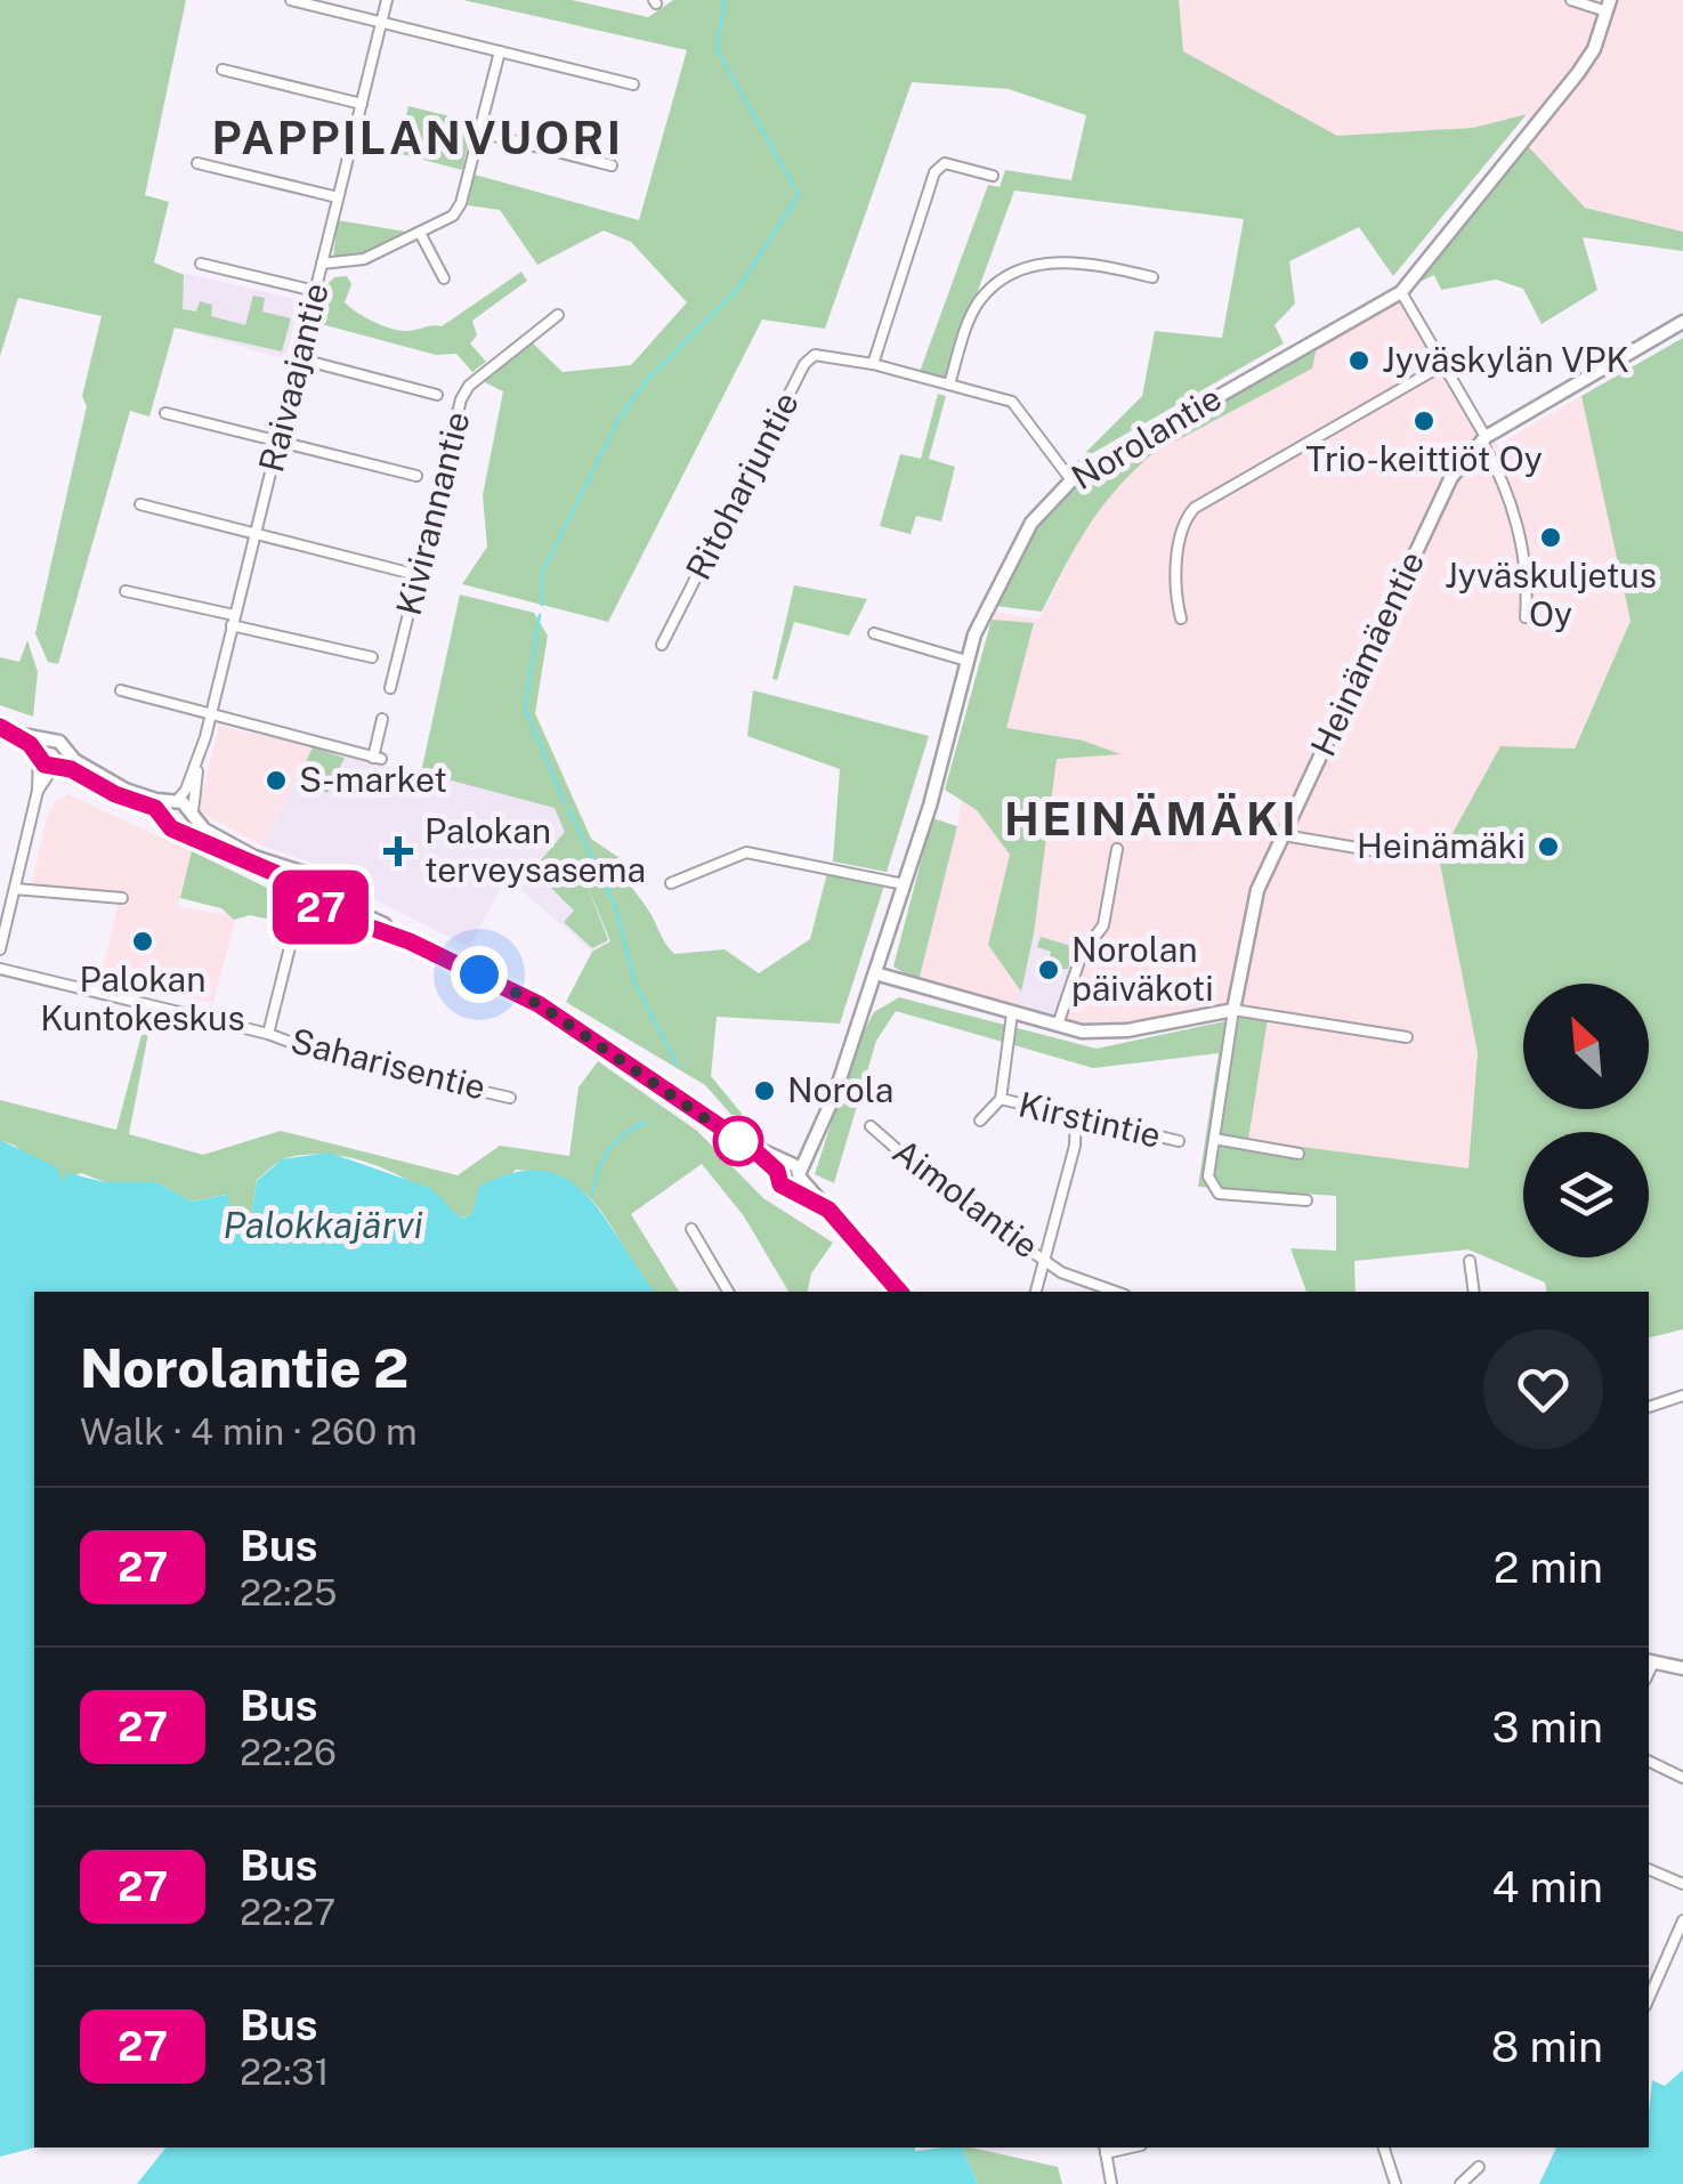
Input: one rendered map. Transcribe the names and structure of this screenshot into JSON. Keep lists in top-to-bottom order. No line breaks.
{"streets":{"street":["Raivaajantie","Norolantie","Ritoharjuntie","Kivirannantie","Heinämäentie","Saharisentie","Kirstintie","Aimolantie"]},"crossings":[["Norolantie","Ritoharjuntie"]],"districts":["PAPPILANVUORI","HEINÄMÄKI"],"water":["Palokkajärvi"],"places":{"other":["Jyväskylän VPK","Trio-keittiöt Oy","Jyväskuljetus Oy","S-market","Heinämäki","Palokan Kuntokeskus","Norolan päiväkoti","Norola"],"health":["Palokan terveysasema"]},"lines":["bus line 27"],"north":"top left","page":{"on_map":"27","heading":["Norolantie 2","Walk · 4 min · 260 m"],"list":[{"mark":"27","name":"Bus","note":"22:25","value":"2 min"},{"mark":"27","name":"Bus","note":"22:26","value":"3 min"},{"mark":"27","name":"Bus","note":"22:27","value":"4 min"},{"mark":"27","name":"Bus","note":"22:31","value":"8 min"}]}}
